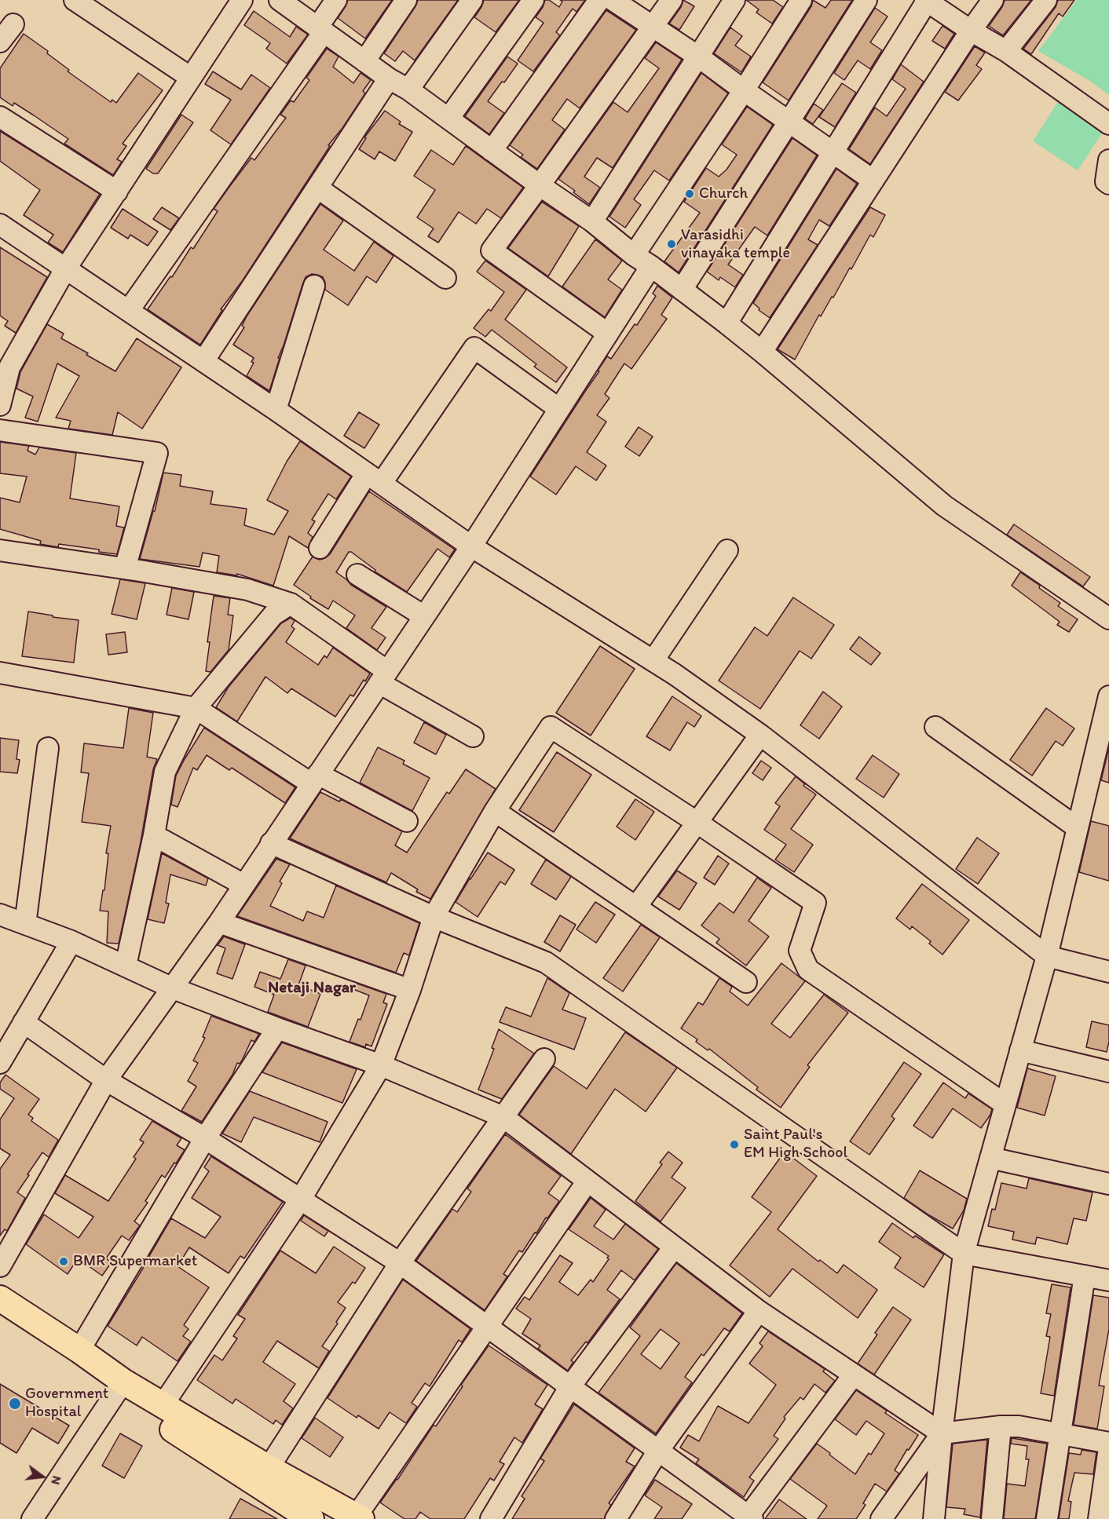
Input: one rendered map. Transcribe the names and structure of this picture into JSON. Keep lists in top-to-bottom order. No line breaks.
{"districts":["Netaji Nagar"],"places":["Church","Varasidhi vinayaka temple","Saint Paul's EM High School","BMR Supermarket","Government Hospital"],"north":"right"}
